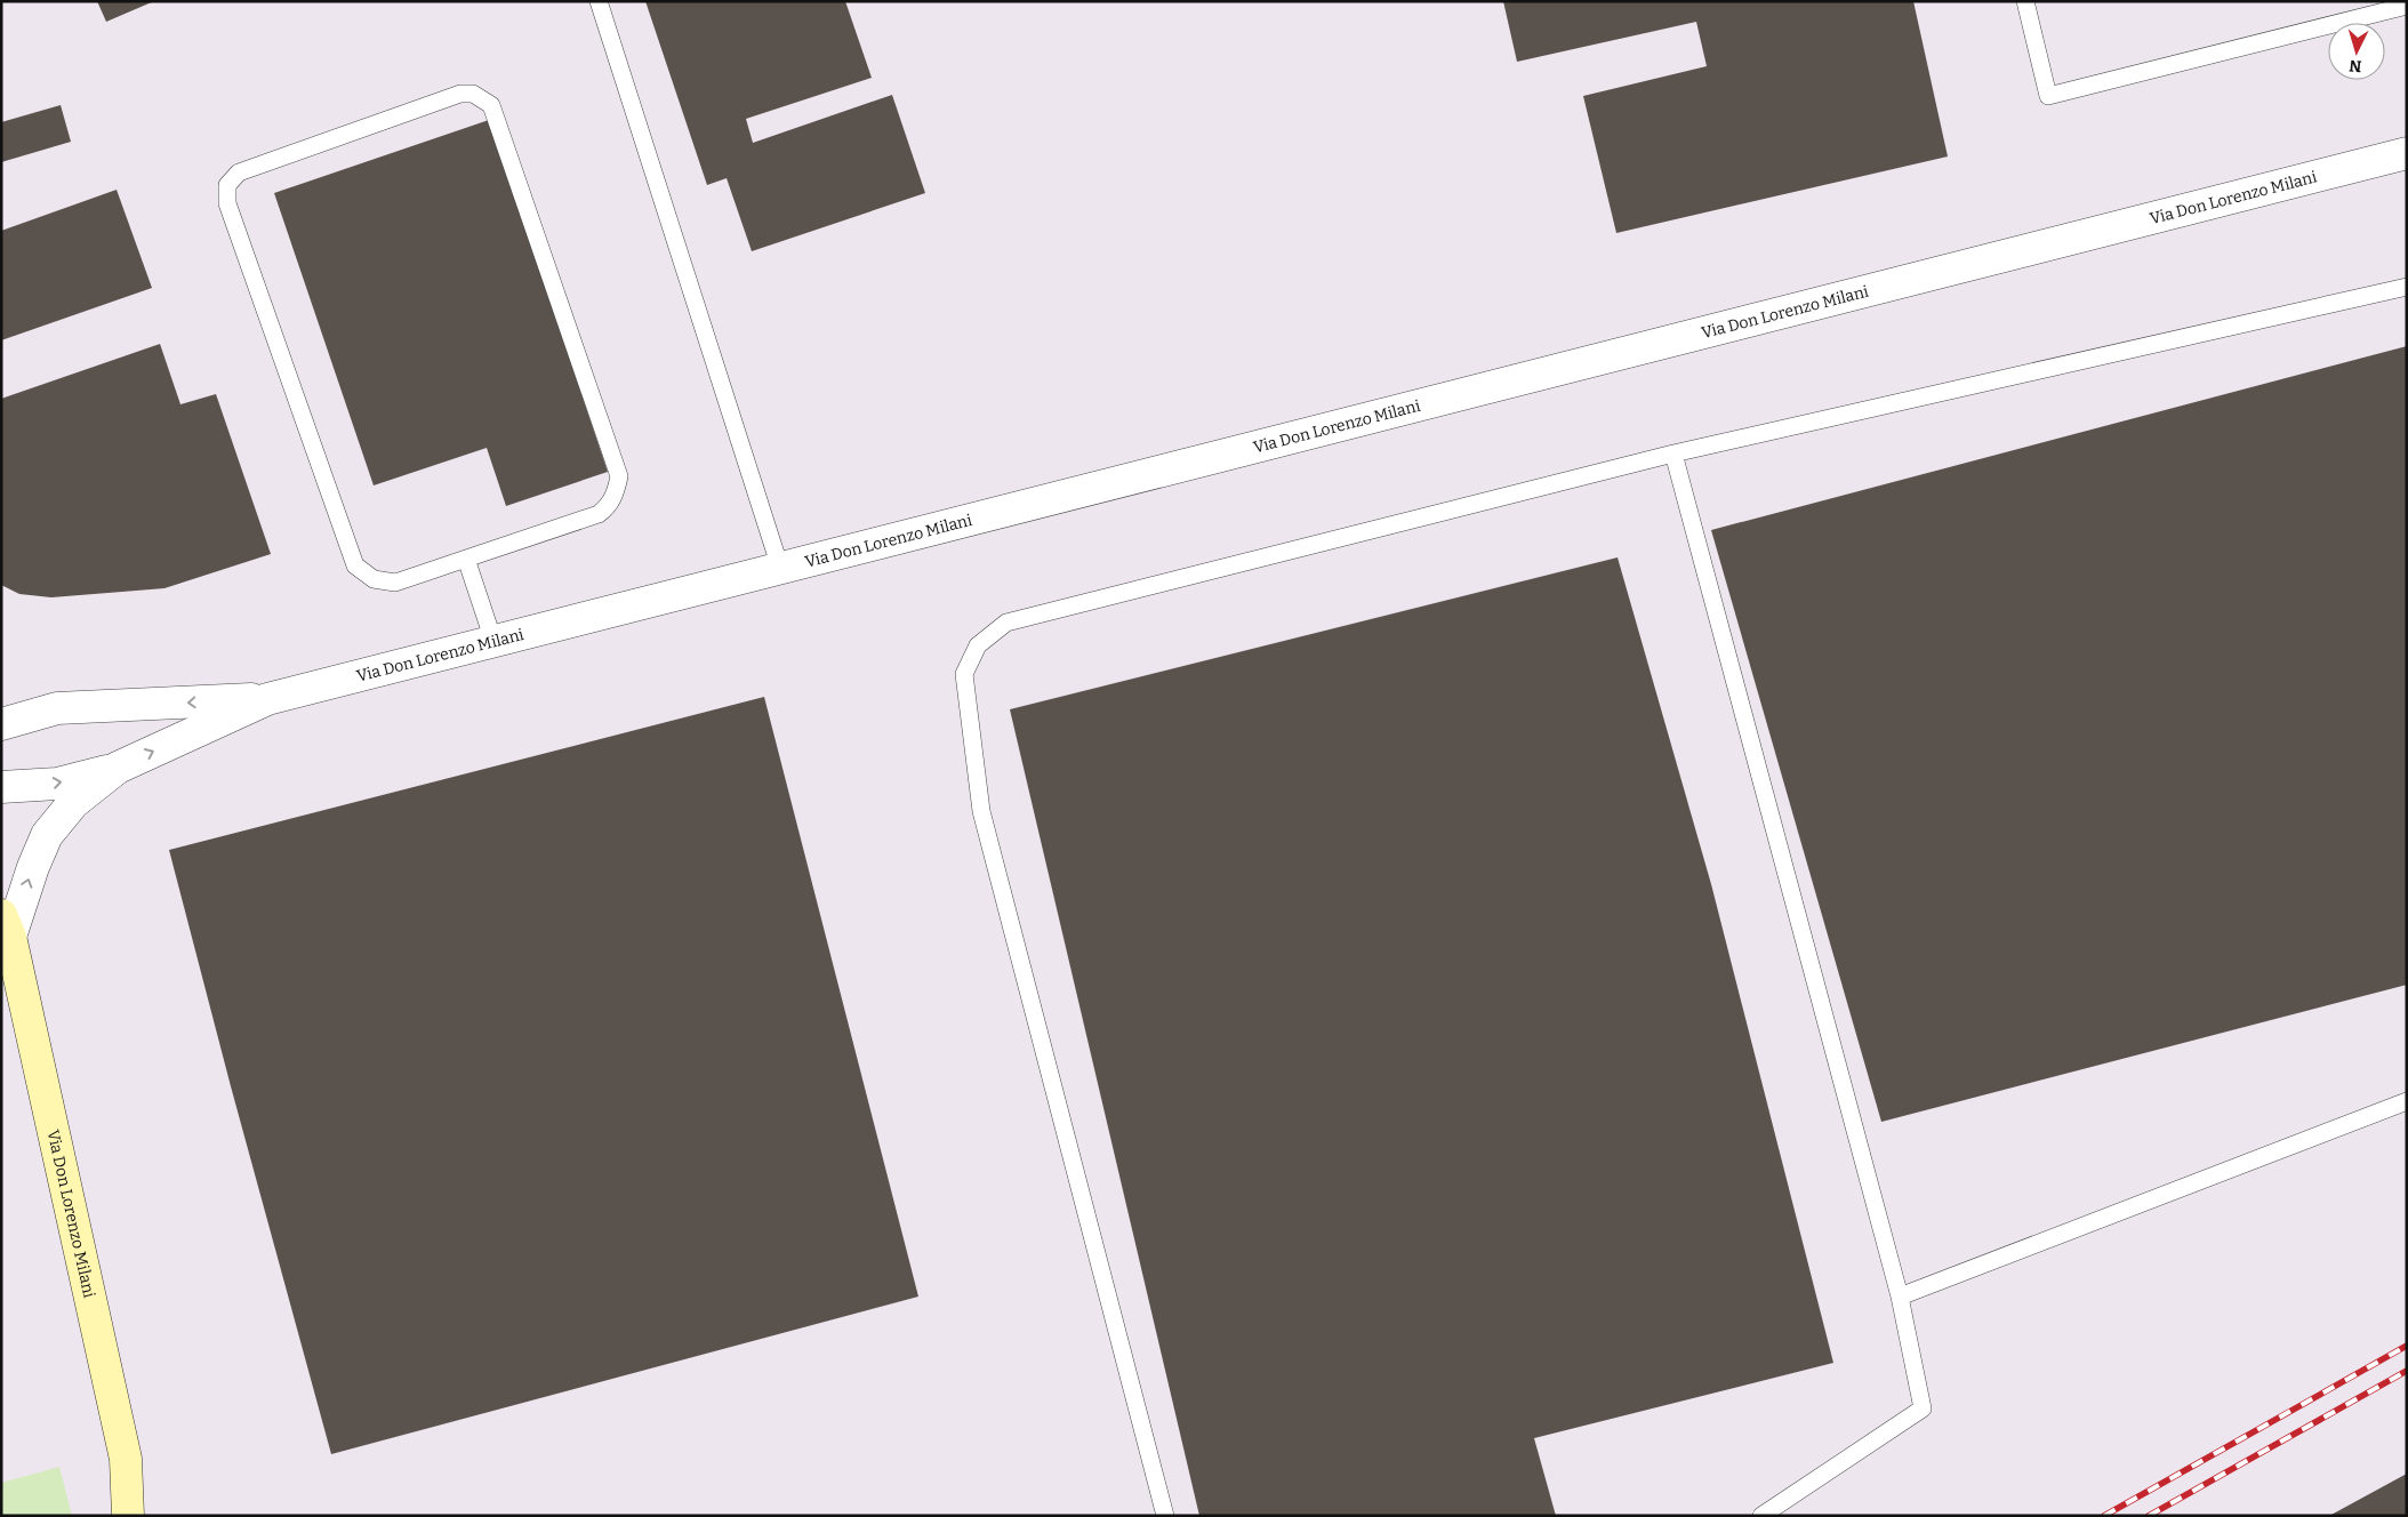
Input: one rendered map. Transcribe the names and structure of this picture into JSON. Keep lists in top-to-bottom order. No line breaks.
{"streets":{"street":["Via Don Lorenzo Milani"]},"north":"bottom"}
